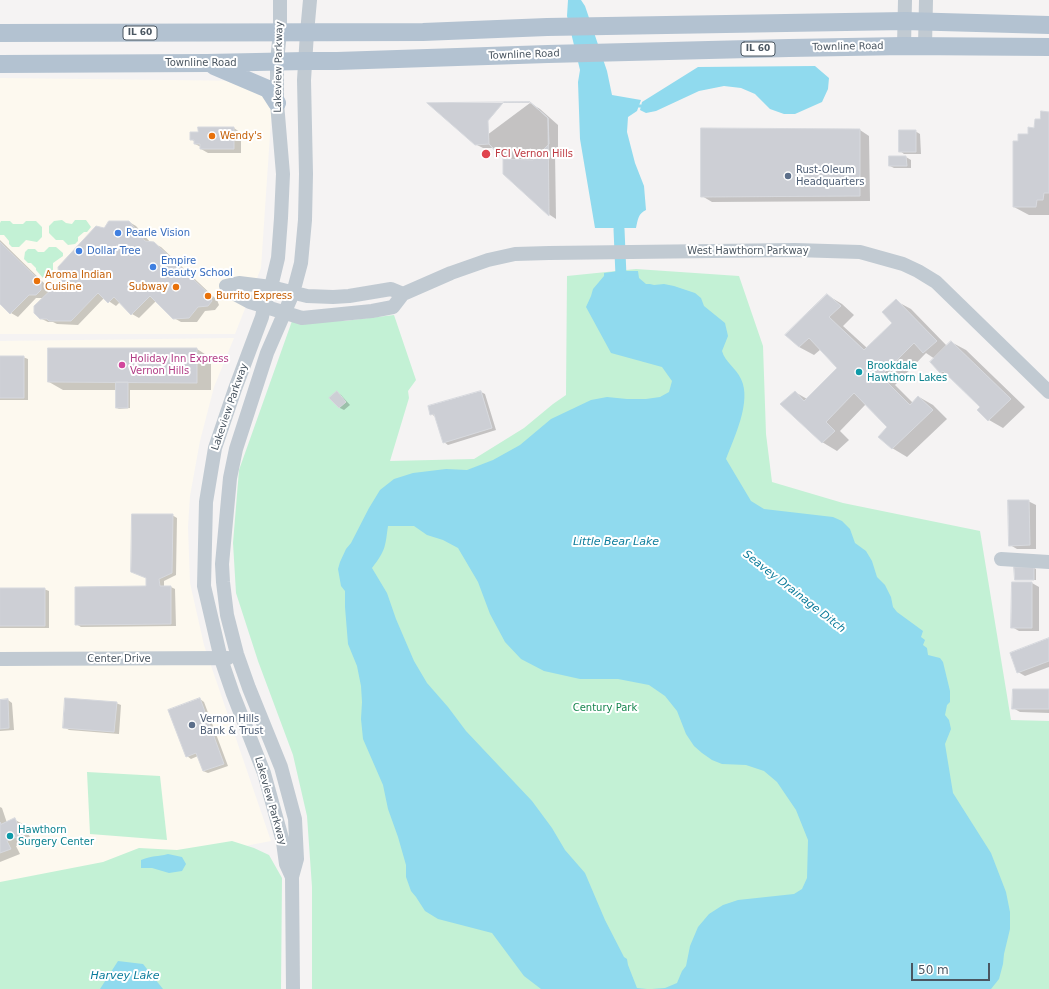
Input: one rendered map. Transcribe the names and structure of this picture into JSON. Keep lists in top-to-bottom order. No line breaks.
{"streets":{"main road":["IL 60","Townline Road"],"street":["Lakeview Parkway","West Hawthorn Parkway","Center Drive"]},"crossings":[["IL 60","Lakeview Parkway"],["Townline Road","Lakeview Parkway"],["Lakeview Parkway","West Hawthorn Parkway"],["Lakeview Parkway","Center Drive"]],"water":["Little Bear Lake","Seavey Drainage Ditch","Harvey Lake"],"parks":["Century Park"],"places":["Wendy's","FCI Vernon Hills","Rust-Oleum Headquarters","Pearle Vision","Dollar Tree","Empire Beauty School","Aroma Indian Cuisine","Subway","Burrito Express","Holiday Inn Express Vernon Hills","Brookdale Hawthorn Lakes","Vernon Hills Bank & Trust","Hawthorn Surgery Center"],"scale_bar":"50 m"}
